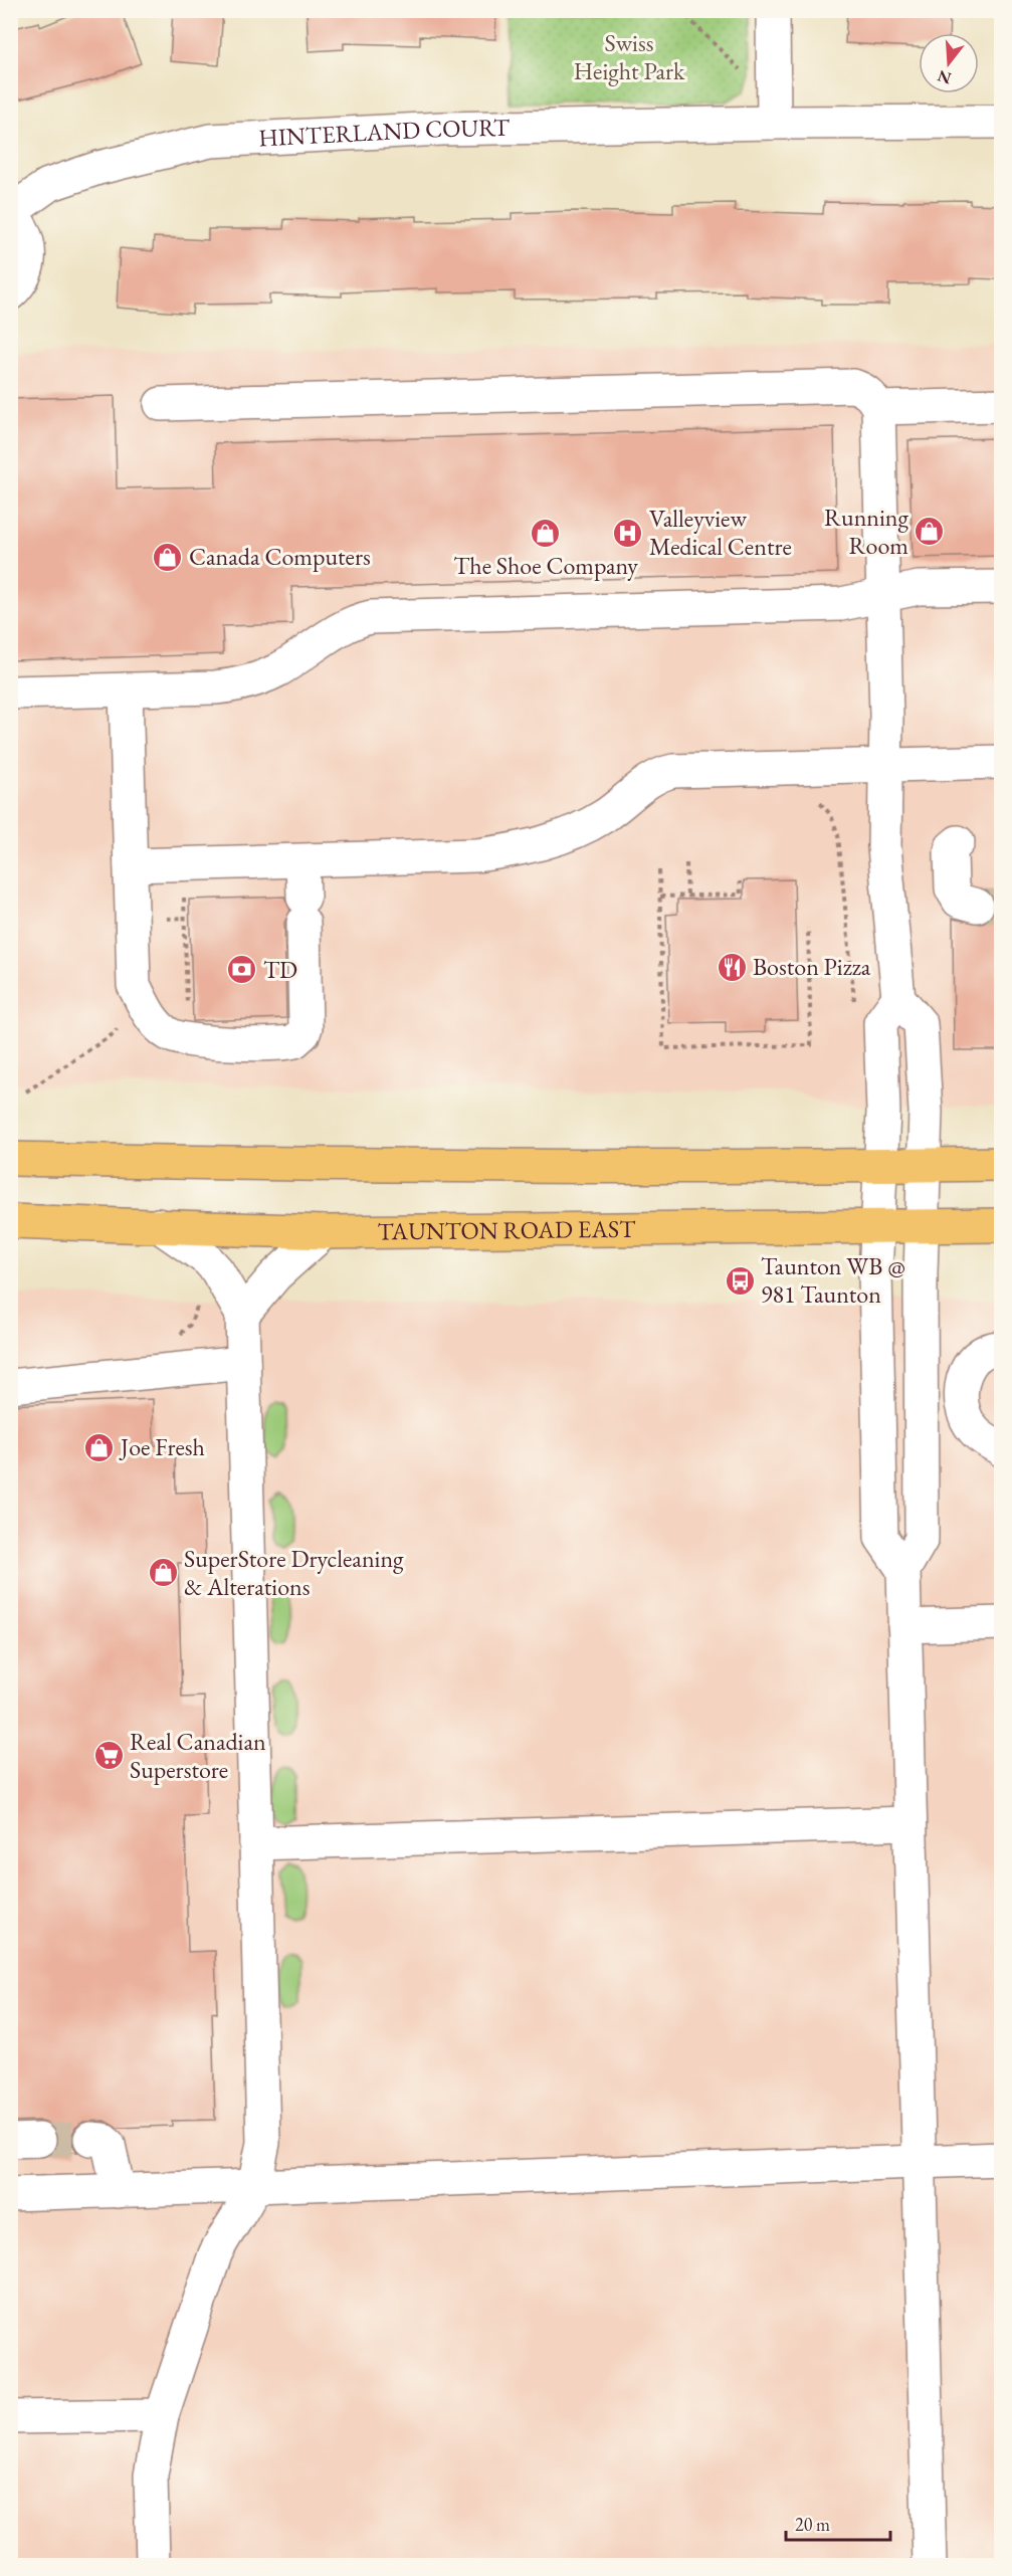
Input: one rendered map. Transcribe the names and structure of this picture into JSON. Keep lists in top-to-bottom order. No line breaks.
{"streets":{"main road":["TAUNTON ROAD EAST"],"street":["HINTERLAND COURT"]},"parks":["Swiss Height Park"],"places":{"shop":["Running Room","The Shoe Company","Canada Computers","Joe Fresh","SuperStore Drycleaning & Alterations"],"hospital":["Valleyview Medical Centre"],"restaurant":["Boston Pizza"],"bank":["TD"],"bus stop":["Taunton WB @ 981 Taunton"],"supermarket":["Real Canadian Superstore"]},"scale_bar":"20 m","north":"bottom"}
